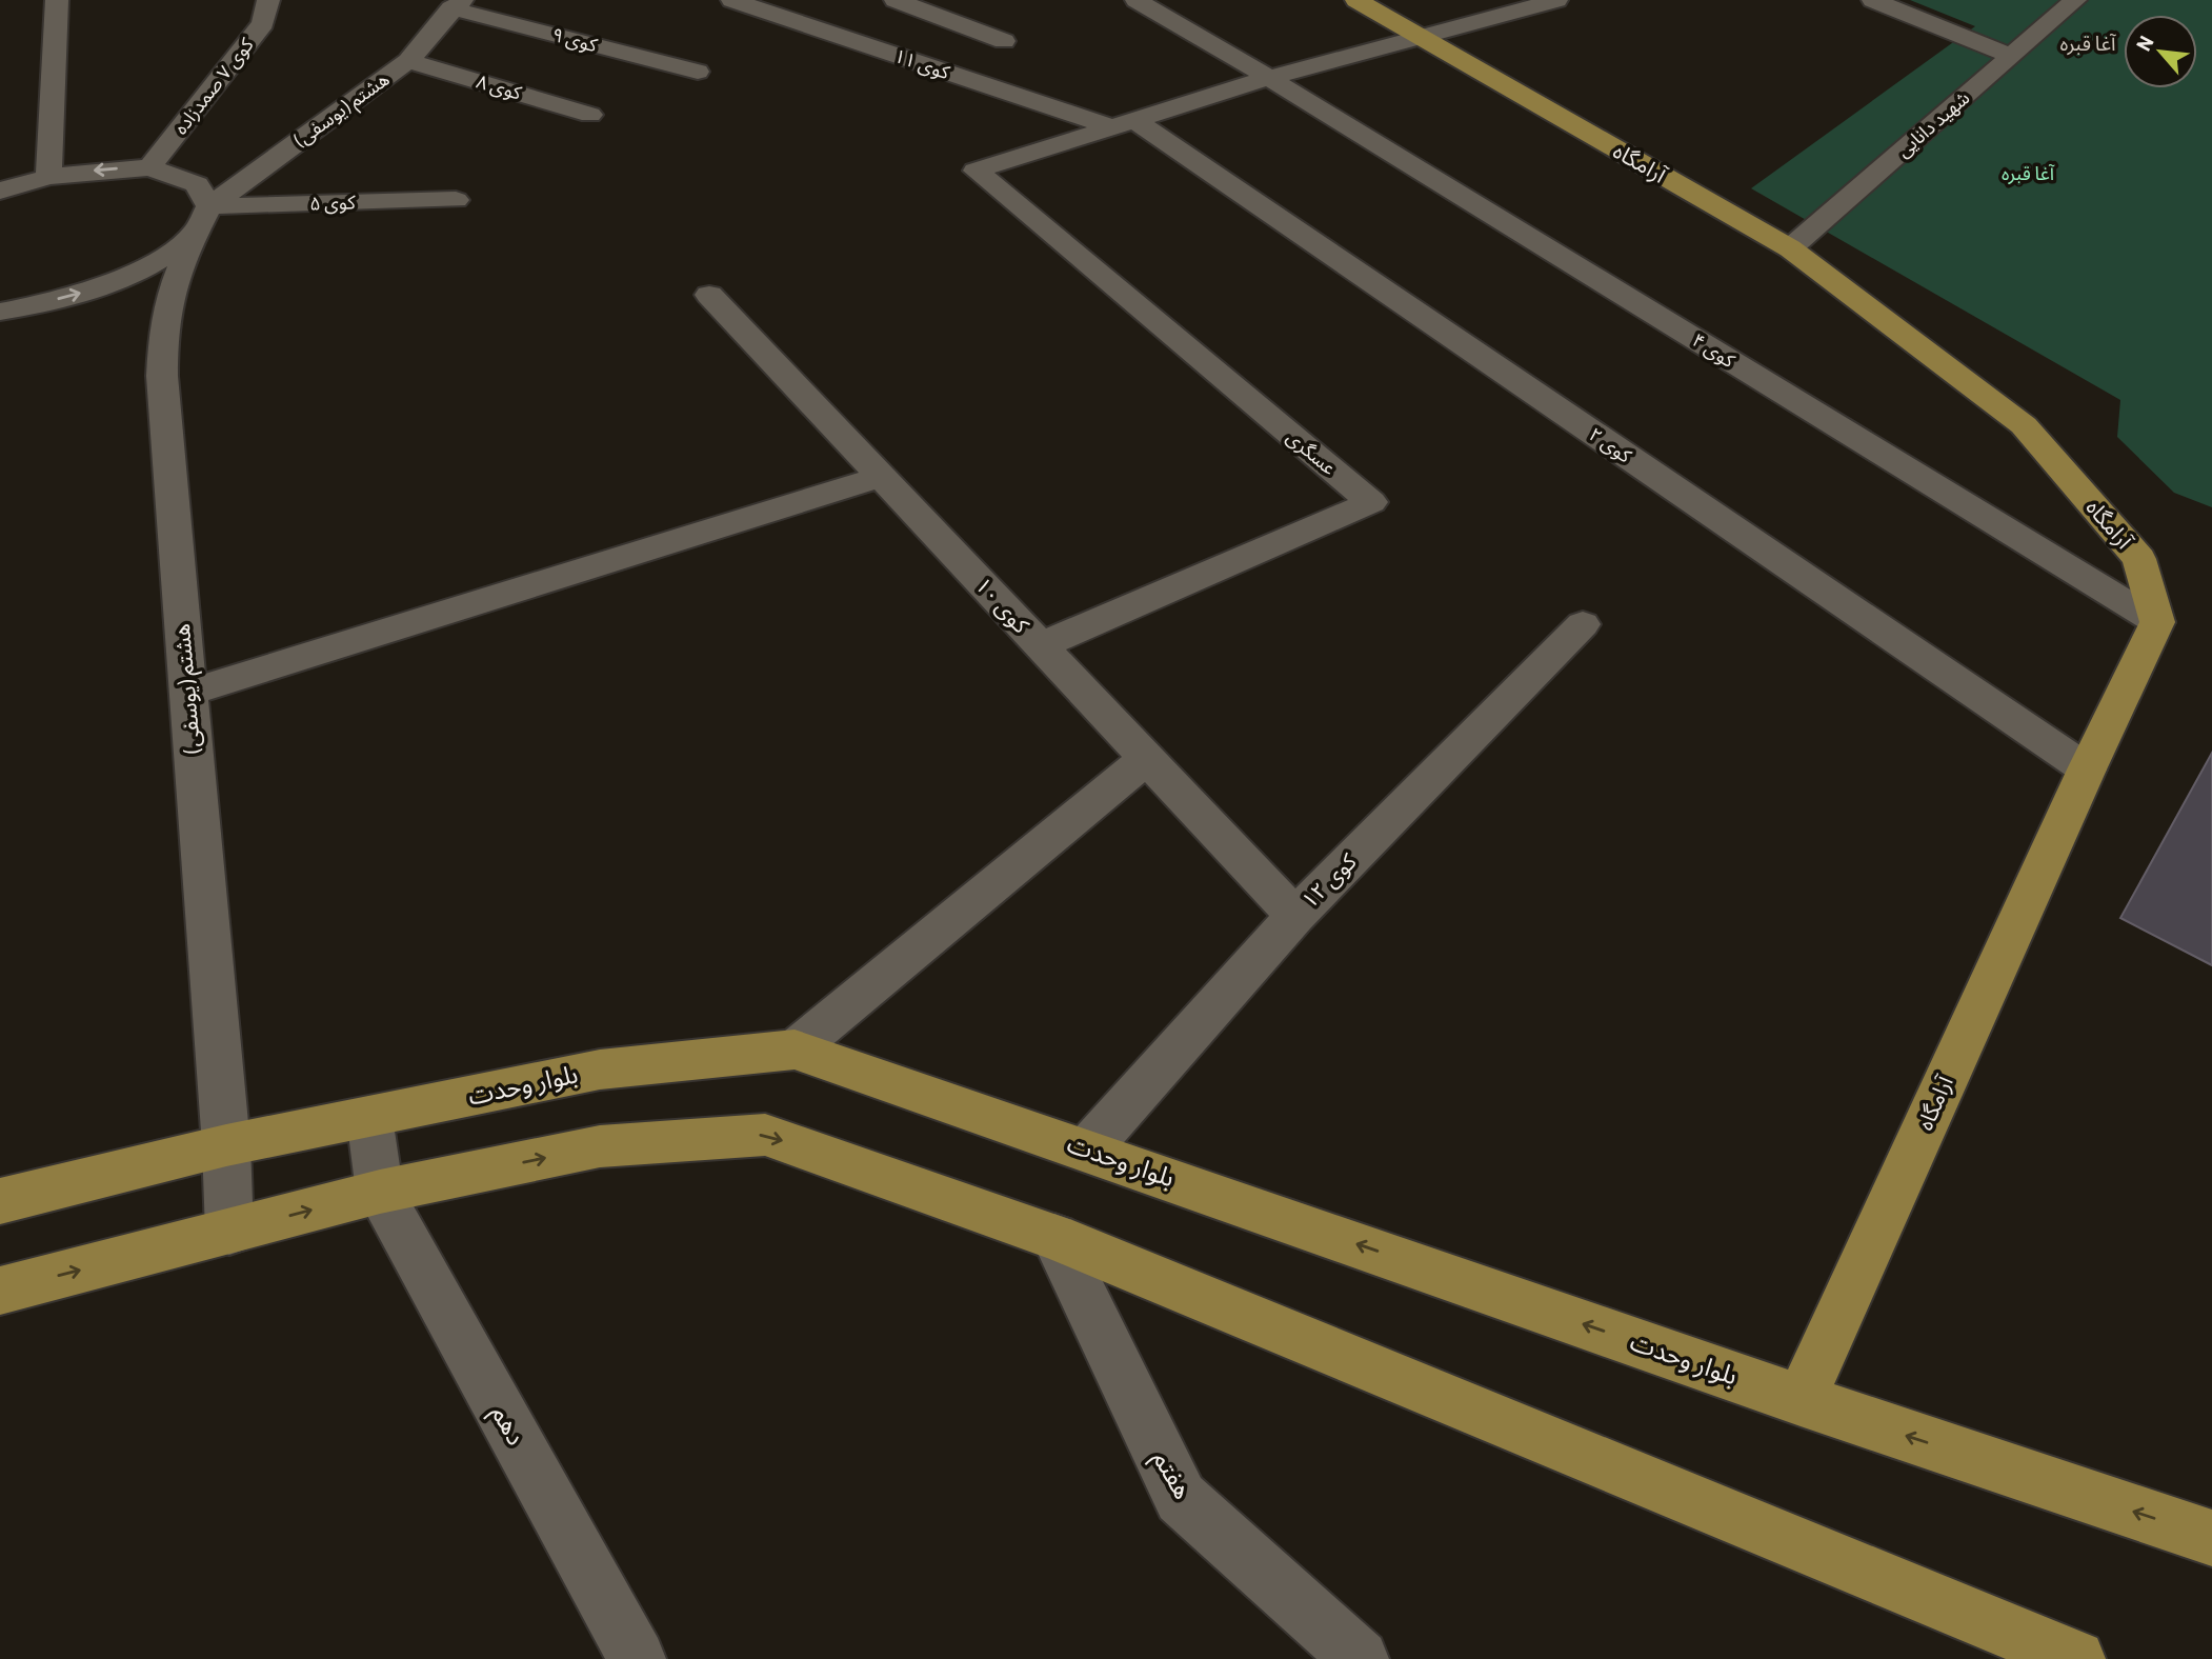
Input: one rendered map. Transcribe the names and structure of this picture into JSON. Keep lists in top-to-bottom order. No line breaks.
{"streets":{"main road":["آرامگاه","بلوار وحدت"],"street":["کوی ۹","کوی ۱۱","کوی ۷ صمدزاده","کوی ۸","هشتم (یوسفی)","شهید دانایی","کوی ۵","کوی ۴","کوی ۲","عسگری","کوی ۱۰","کوی ۱۲","دهم","هفتم"]},"crossings":[["کوی ۹","هشتم (یوسفی)"],["کوی ۱۱","کوی ۲"],["کوی ۱۱","عسگری"],["کوی ۸","هشتم (یوسفی)"],["هشتم (یوسفی)","کوی ۵"],["هشتم (یوسفی)","بلوار وحدت"],["شهید دانایی","آرامگاه"],["آرامگاه","کوی ۴"],["آرامگاه","کوی ۲"],["آرامگاه","بلوار وحدت"],["کوی ۲","عسگری"],["عسگری","کوی ۱۰"],["کوی ۱۰","کوی ۱۲"],["کوی ۱۲","بلوار وحدت"]],"districts":["آغا قبره"],"parks":["آغا قبره"],"north":"top left"}
